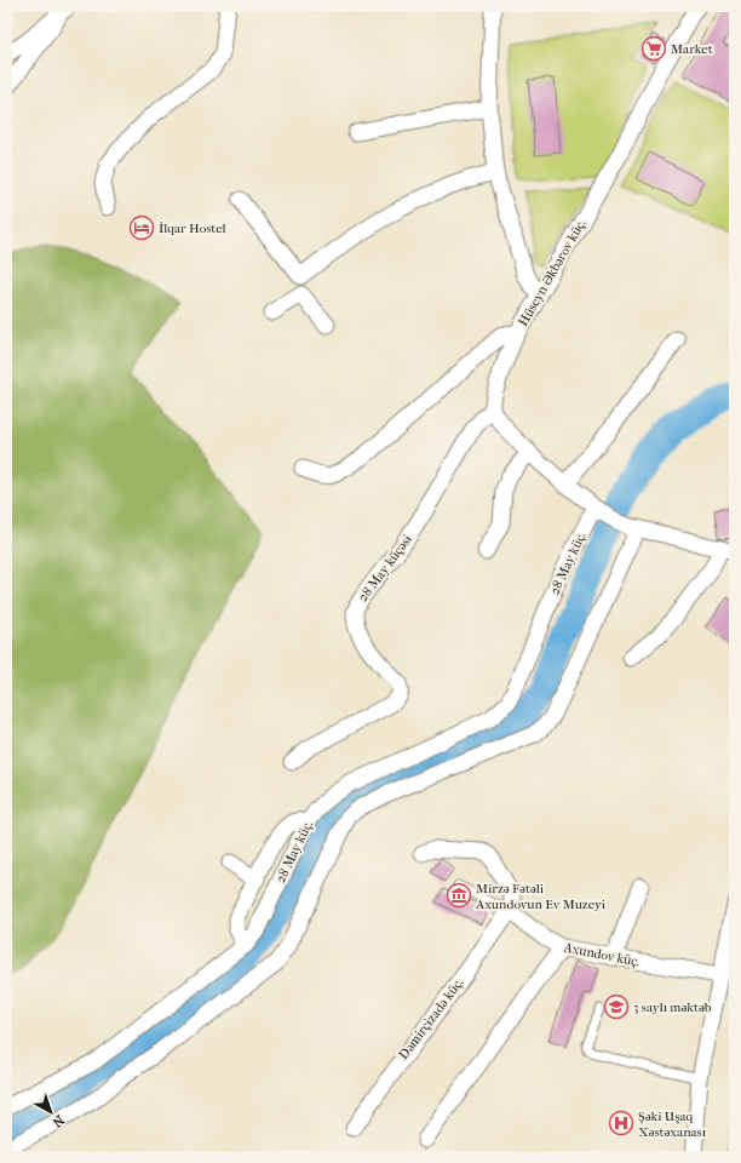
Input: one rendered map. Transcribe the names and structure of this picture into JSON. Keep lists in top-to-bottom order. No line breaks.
{"streets":{"street":["Hüseyn Əkbərov küç.","28 May küç.","28 May küçəsi","Axundov küç.","Dəmirçizadə küç."]},"crossings":[["Hüseyn Əkbərov küç.","28 May küçəsi"],["Axundov küç.","Dəmirçizadə küç."]],"places":{"supermarket":["Market"],"hotel":["İlqar Hostel"],"museum":["Mirzə Fətəli Axundovun Ev Muzeyi"],"school or university":["3 saylı məktəb"],"hospital":["Şəki Uşaq Xəstəxanası"]},"north":"bottom right"}
